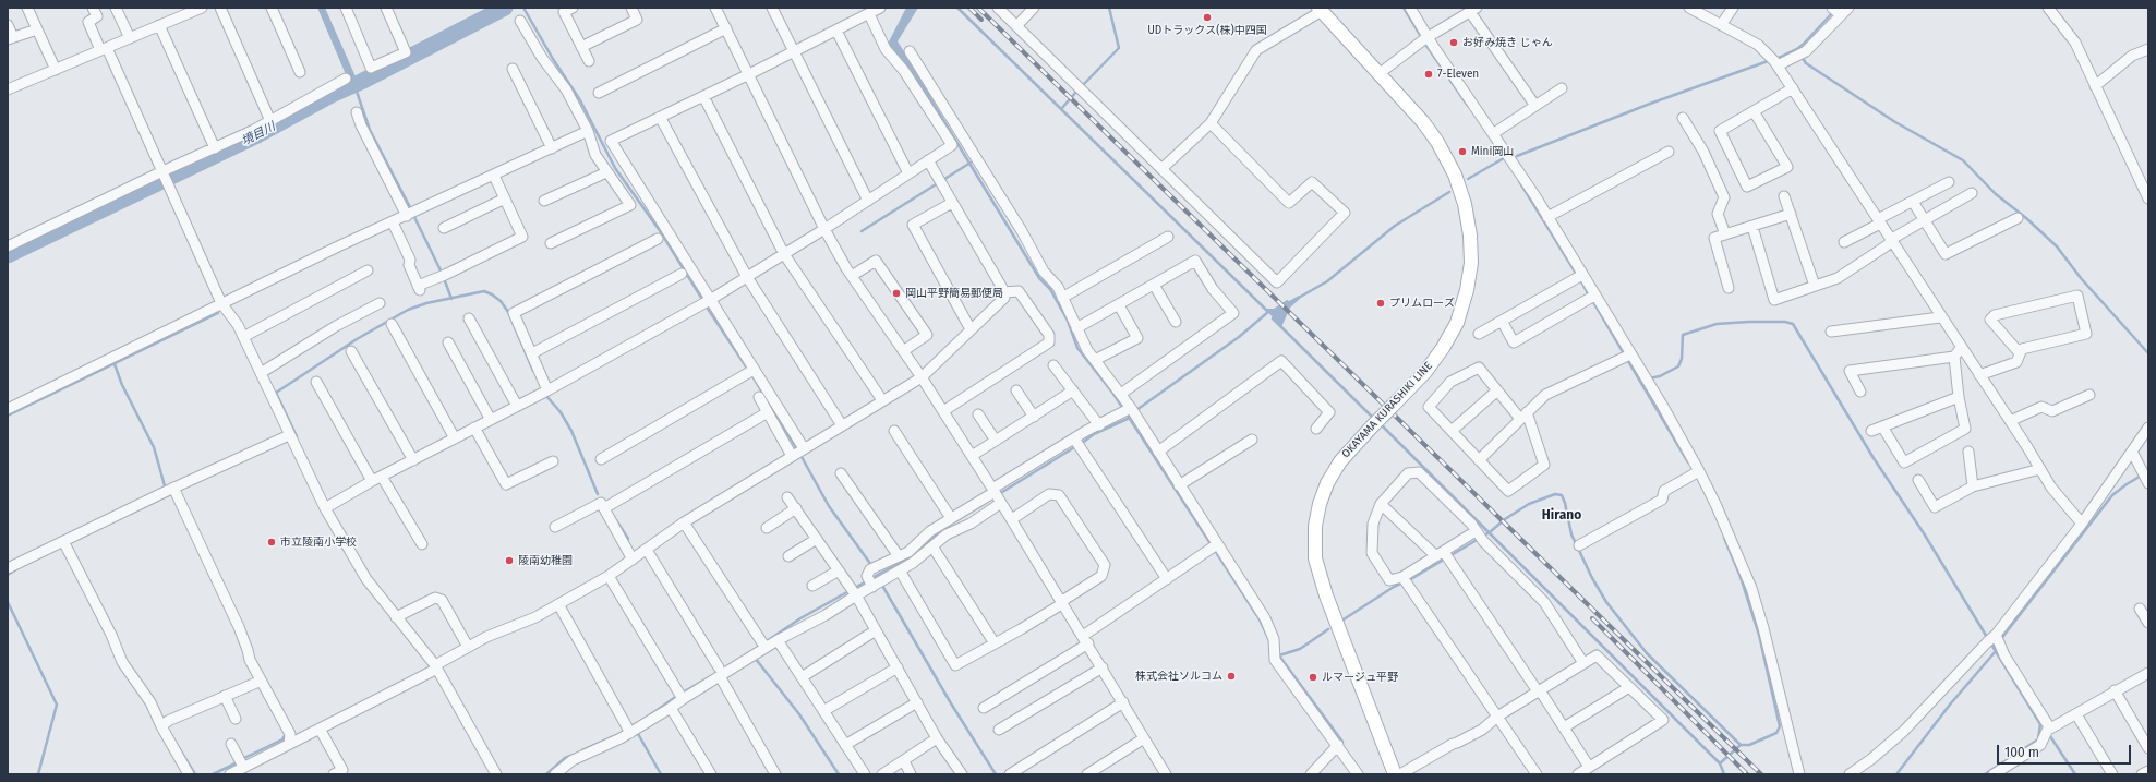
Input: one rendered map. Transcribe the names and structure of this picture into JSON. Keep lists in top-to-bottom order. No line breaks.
{"streets":{"main road":["OKAYAMA KURASHIKI LINE"]},"districts":["Hirano"],"water":["境目川"],"places":["UDトラックス(株)中四国","お好み焼き じゃん","7-Eleven","Mini岡山","岡山平野簡易郵便局","プリムローズ","市立陵南小学校","陵南幼稚園","株式会社ソルコム","ルマージュ平野"],"scale_bar":"100 m"}
